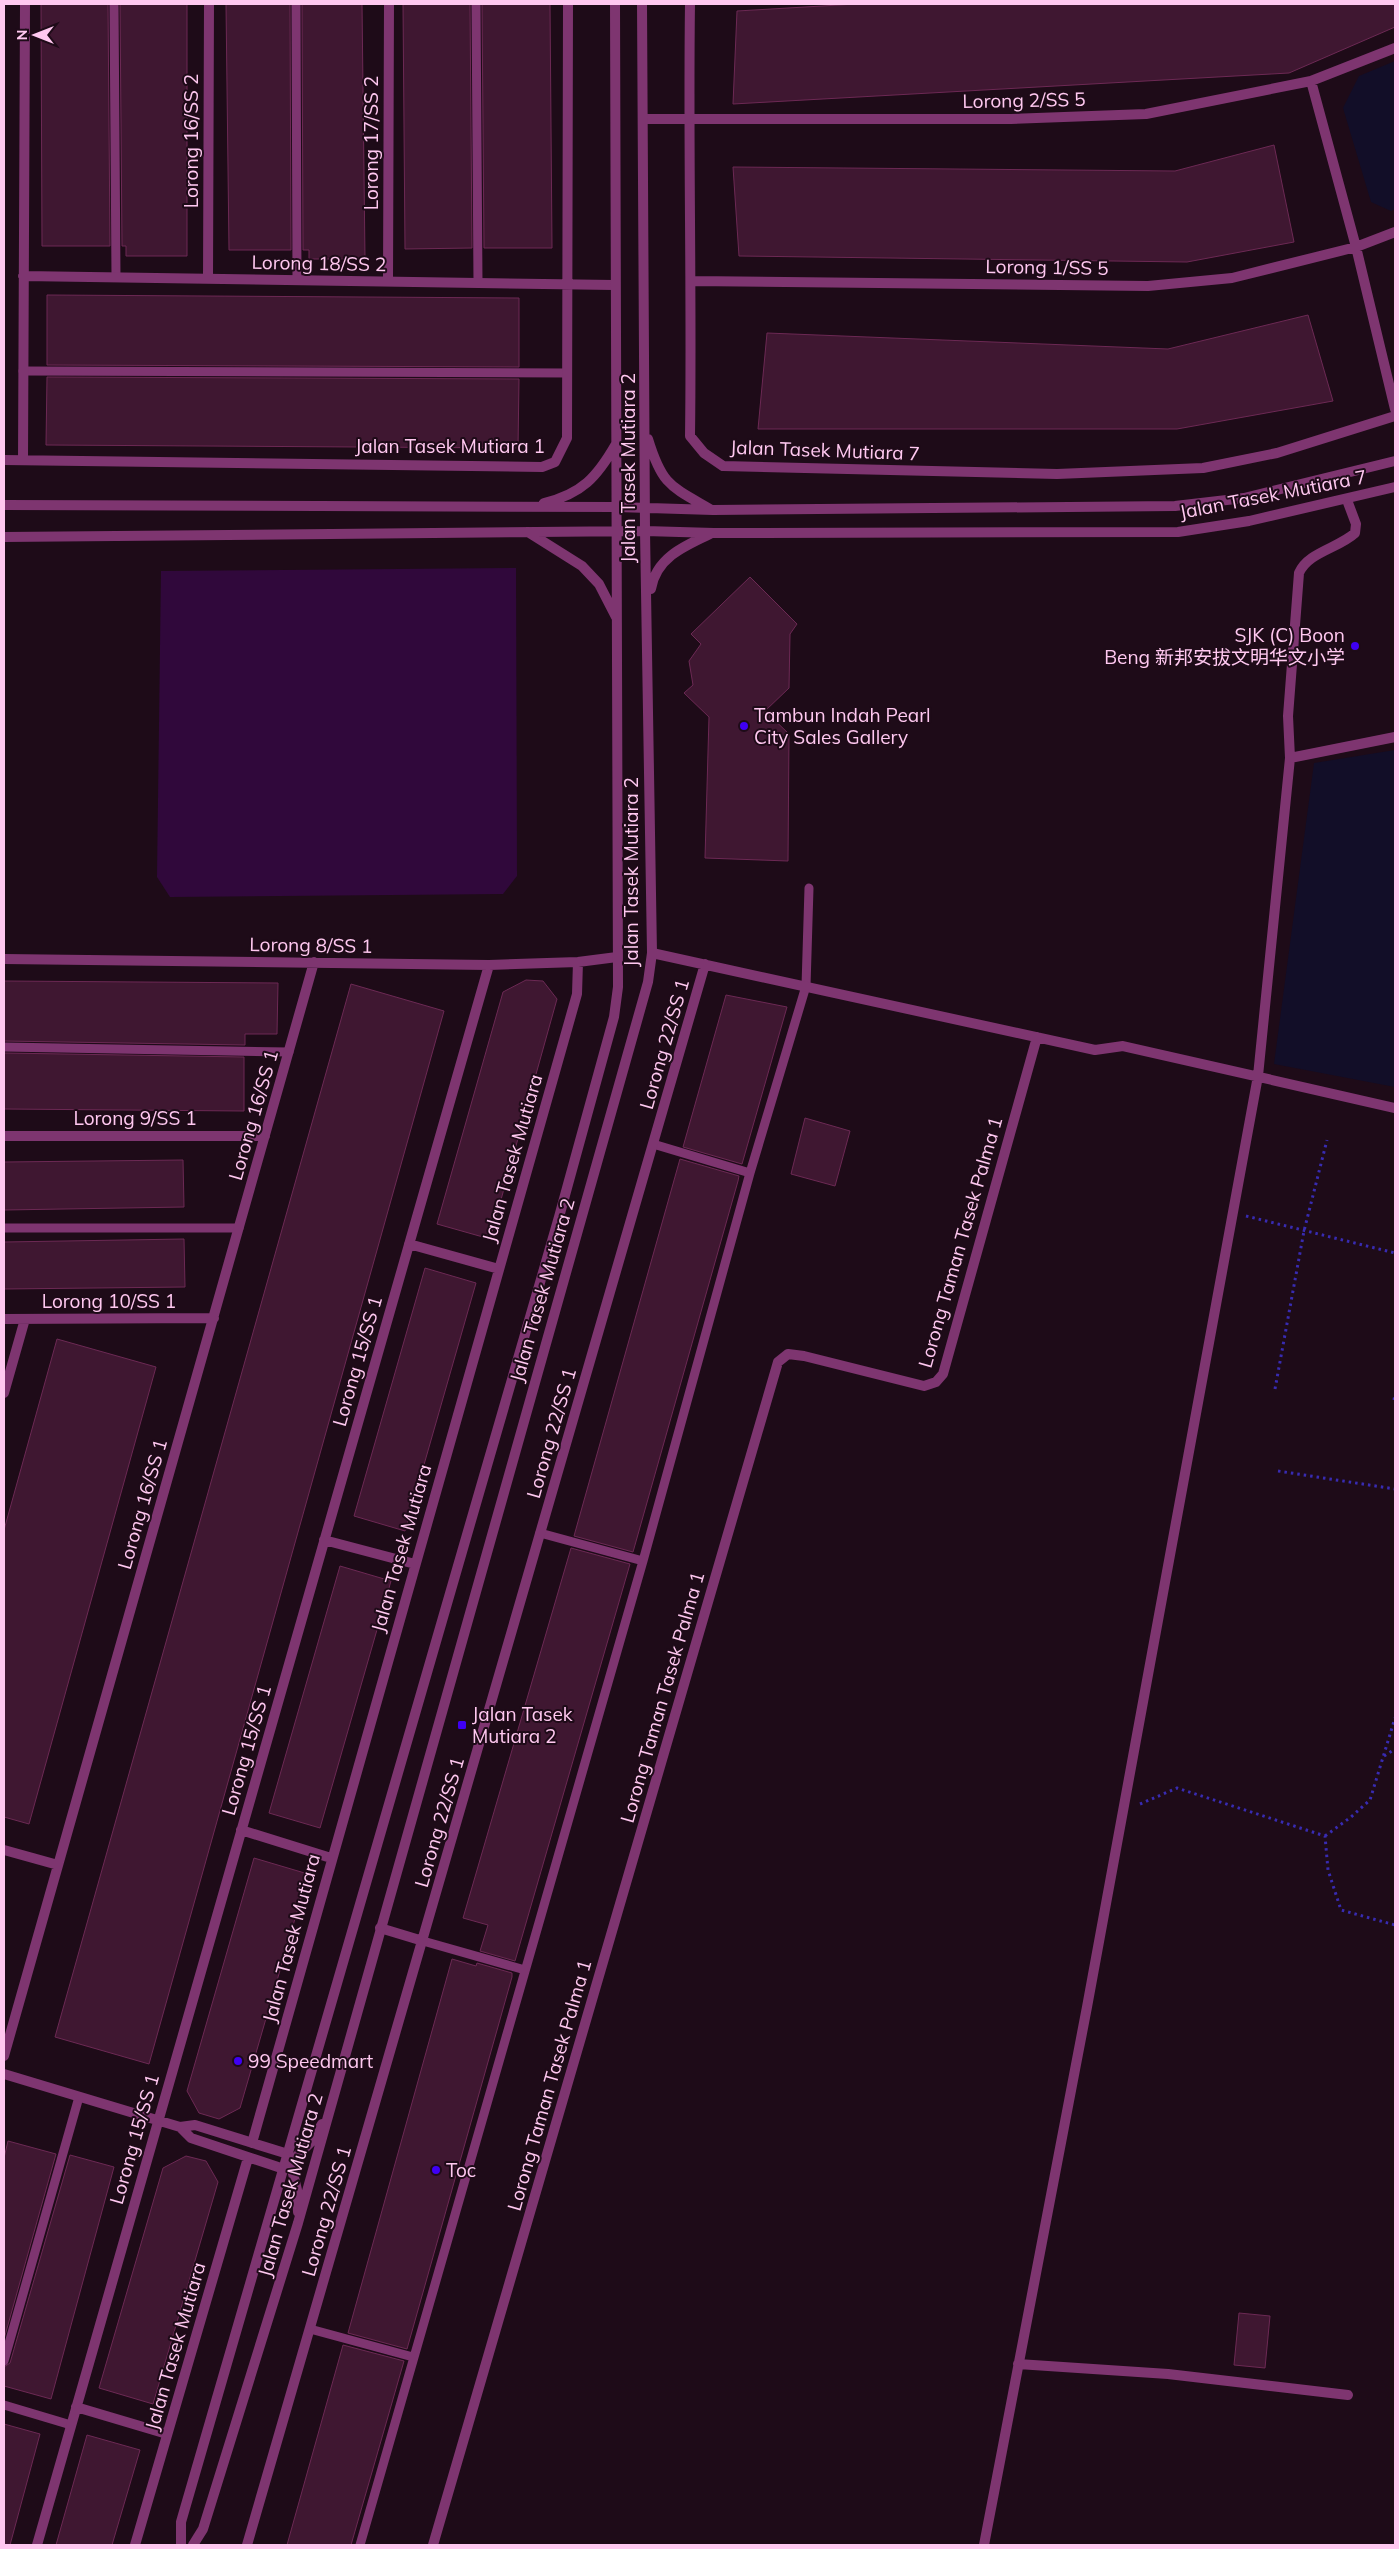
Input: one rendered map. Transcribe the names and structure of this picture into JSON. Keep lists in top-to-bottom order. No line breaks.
{"streets":{"street":["Lorong 2/SS 5","Lorong 16/SS 2","Lorong 17/SS 2","Lorong 18/SS 2","Lorong 1/SS 5","Jalan Tasek Mutiara 1","Jalan Tasek Mutiara 7","Jalan Tasek Mutiara 2","Lorong 8/SS 1","Lorong 22/SS 1","Lorong 16/SS 1","Lorong 9/SS 1","Jalan Tasek Mutiara","Lorong Taman Tasek Palma 1","Lorong 10/SS 1","Lorong 15/SS 1"]},"crossings":[["Lorong 2/SS 5","Jalan Tasek Mutiara 7"],["Lorong 2/SS 5","Jalan Tasek Mutiara 2"],["Lorong 16/SS 2","Lorong 18/SS 2"],["Lorong 17/SS 2","Lorong 18/SS 2"],["Lorong 18/SS 2","Jalan Tasek Mutiara 1"],["Lorong 18/SS 2","Jalan Tasek Mutiara 2"],["Lorong 1/SS 5","Jalan Tasek Mutiara 7"],["Jalan Tasek Mutiara 7","Jalan Tasek Mutiara 2"],["Jalan Tasek Mutiara 2","Lorong 8/SS 1"],["Lorong 8/SS 1","Lorong 16/SS 1"],["Lorong 8/SS 1","Jalan Tasek Mutiara"],["Lorong 8/SS 1","Lorong 15/SS 1"],["Lorong 16/SS 1","Lorong 9/SS 1"],["Lorong 16/SS 1","Lorong 10/SS 1"]],"places":{"other":["SJK (C) Boon Beng 新邦安拔文明华文小学","Tambun Indah Pearl City Sales Gallery","99 Speedmart","Toc"],"transit":["Jalan Tasek Mutiara 2"]},"north":"left"}
